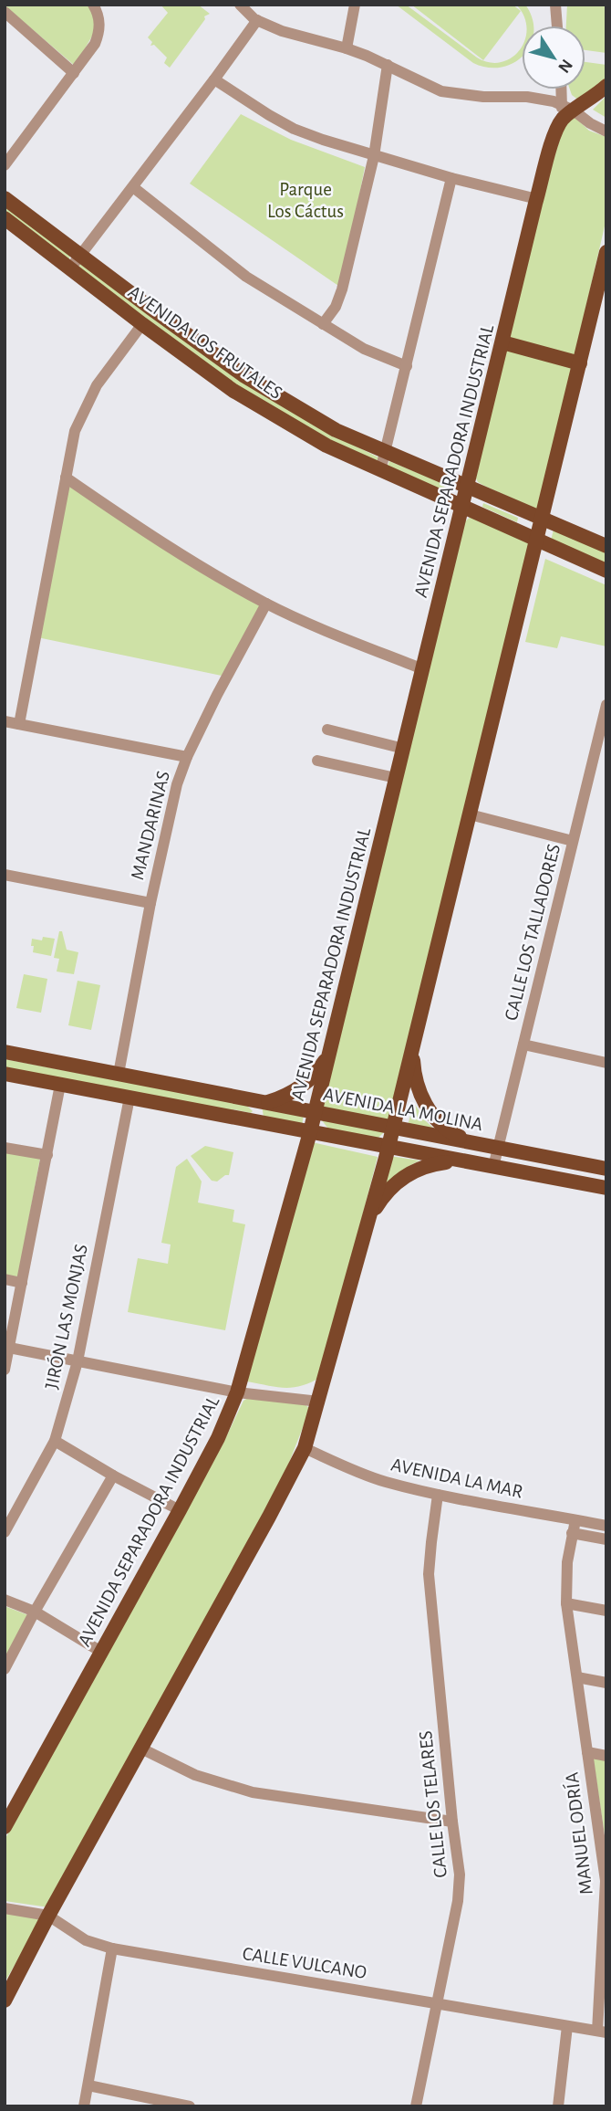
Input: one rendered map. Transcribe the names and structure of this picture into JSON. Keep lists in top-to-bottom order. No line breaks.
{"streets":{"main road":["AVENIDA LOS FRUTALES","AVENIDA SEPARADORA INDUSTRIAL","AVENIDA LA MOLINA"],"street":["MANDARINAS","CALLE LOS TALLADORES","JIRÓN LAS MONJAS","AVENIDA LA MAR","CALLE LOS TELARES","MANUEL ODRÍA","CALLE VULCANO"]},"crossings":[["AVENIDA LOS FRUTALES","AVENIDA SEPARADORA INDUSTRIAL"],["AVENIDA SEPARADORA INDUSTRIAL","AVENIDA LA MOLINA"],["MANDARINAS","AVENIDA LA MOLINA"],["CALLE LOS TALLADORES","AVENIDA LA MOLINA"],["AVENIDA LA MOLINA","JIRÓN LAS MONJAS"],["AVENIDA LA MAR","CALLE LOS TELARES"],["AVENIDA LA MAR","MANUEL ODRÍA"],["CALLE LOS TELARES","CALLE VULCANO"],["MANUEL ODRÍA","CALLE VULCANO"]],"parks":["Parque Los Cáctus"],"north":"bottom right"}
